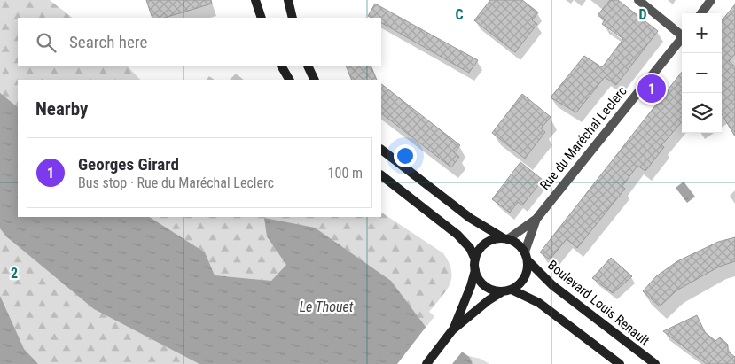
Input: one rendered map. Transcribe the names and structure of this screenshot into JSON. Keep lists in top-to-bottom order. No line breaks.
{"streets":{"main road":["Boulevard Louis Renault"],"street":["Rue du Maréchal Leclerc"]},"crossings":[["Rue du Maréchal Leclerc","Boulevard Louis Renault"]],"water":["Le Thouet"],"page":{"map_buttons":["+","−"],"search":"Search here","pins":"1","heading":"Nearby","list":[{"mark":"1","name":"Georges Girard","note":"Bus stop · Rue du Maréchal Leclerc","value":"100 m"}]},"grid":{"columns":["C","D"],"rows":["2"]}}
